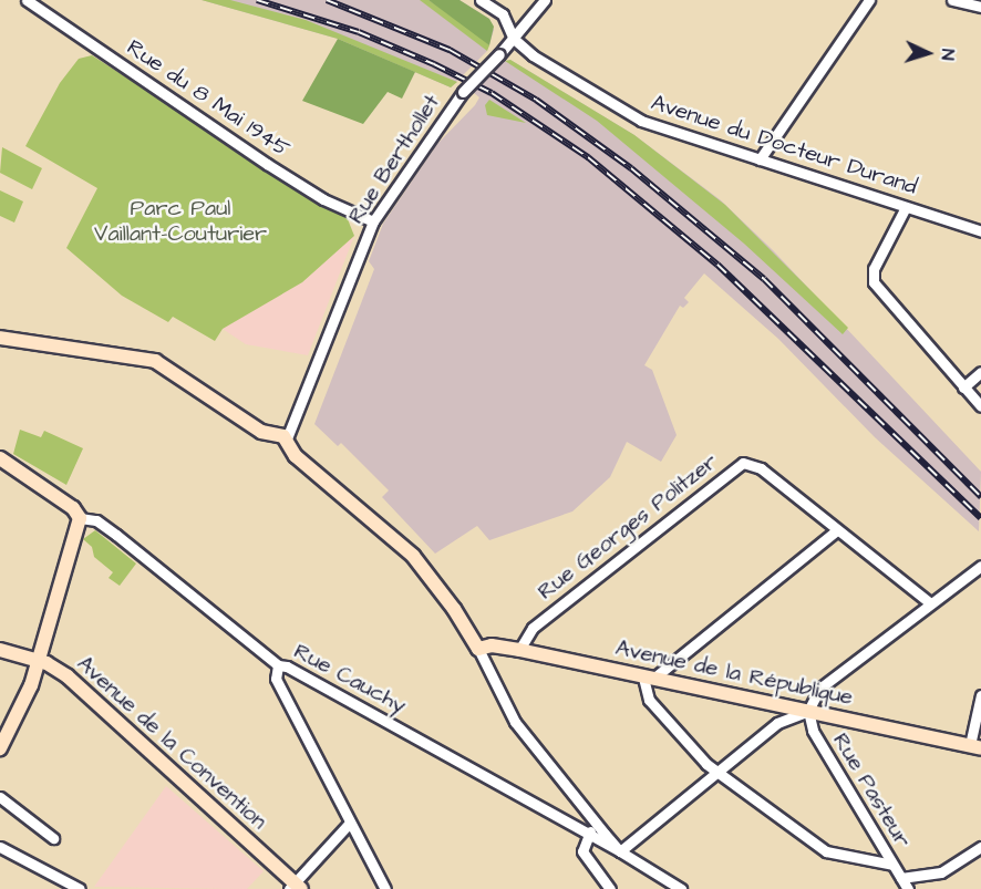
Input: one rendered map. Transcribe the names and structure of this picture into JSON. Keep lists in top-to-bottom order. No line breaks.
{"streets":{"street":["Rue du 8 Mai 1945","Avenue du Docteur Durand","Rue Berthollet","Rue Georges Politzer","Avenue de la République","Rue Cauchy","Avenue de la Convention","Rue Pasteur"]},"crossings":[["Rue du 8 Mai 1945","Rue Berthollet"],["Avenue du Docteur Durand","Rue Berthollet"],["Rue Georges Politzer","Avenue de la République"],["Avenue de la République","Rue Pasteur"]],"parks":["Parc Paul Vaillant-Couturier"],"north":"right"}
